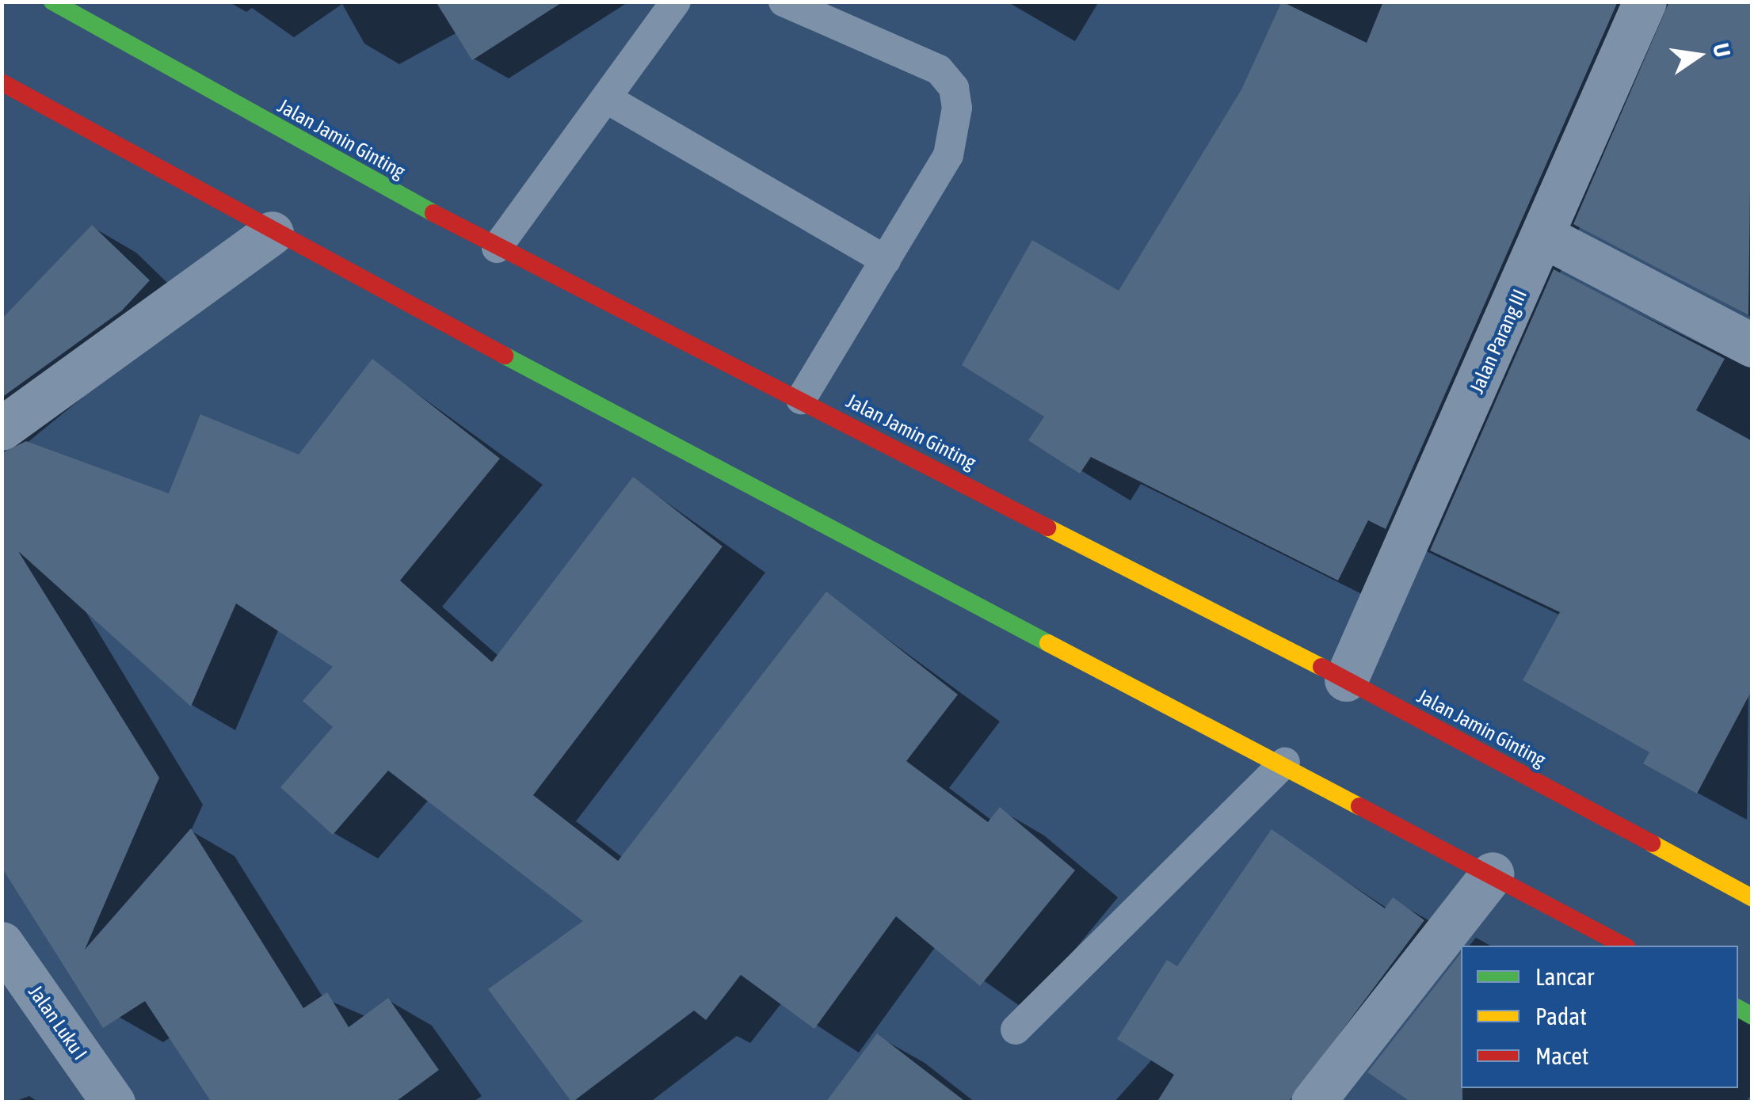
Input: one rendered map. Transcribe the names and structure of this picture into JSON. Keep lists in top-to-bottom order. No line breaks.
{"streets":{"highway":["Jalan Jamin Ginting"],"street":["Jalan Parang III","Jalan Luku I"]},"crossings":[["Jalan Jamin Ginting","Jalan Parang III"]],"legend":["Lancar","Padat","Macet"],"north":"right"}
